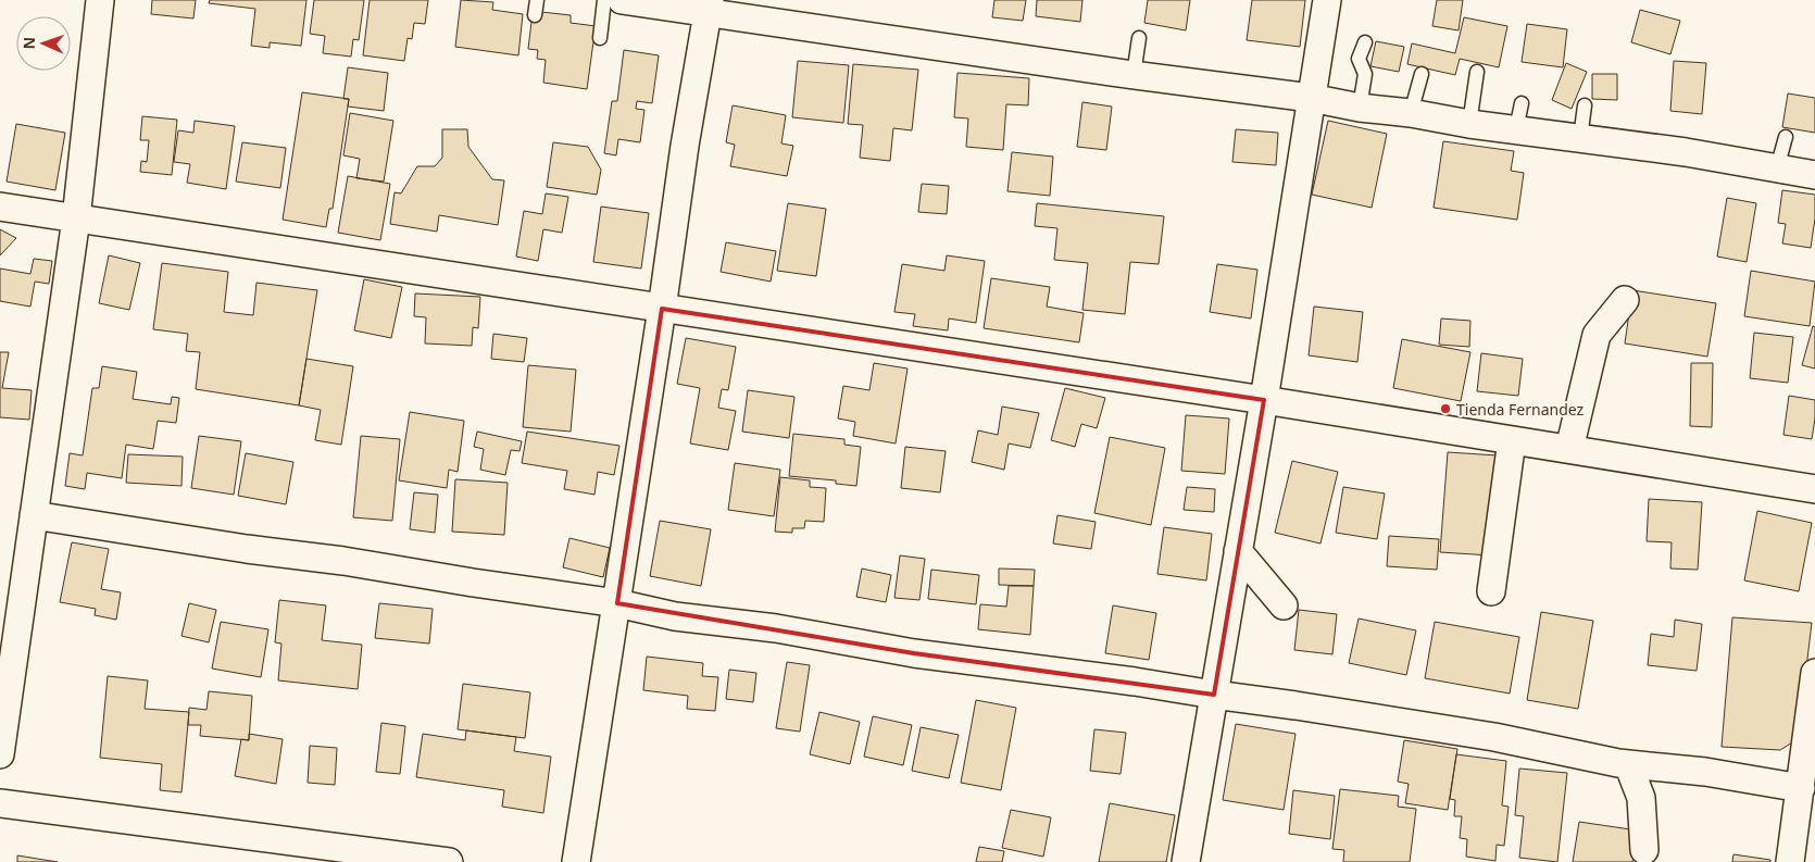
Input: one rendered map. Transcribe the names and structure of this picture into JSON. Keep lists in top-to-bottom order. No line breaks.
{"places":["Tienda Fernandez"],"north":"left"}
